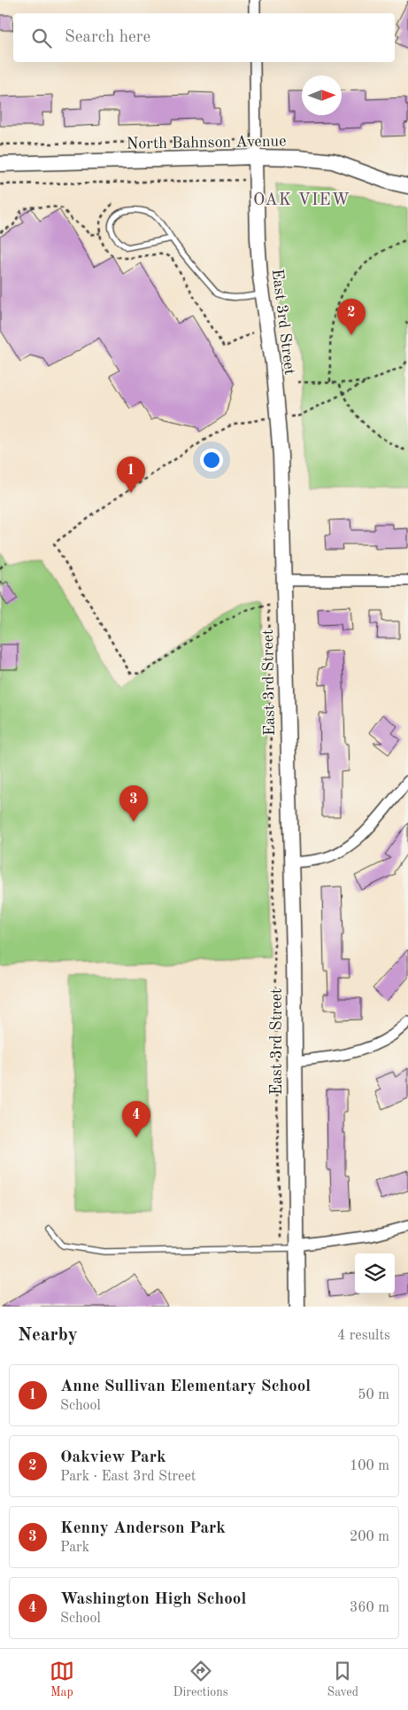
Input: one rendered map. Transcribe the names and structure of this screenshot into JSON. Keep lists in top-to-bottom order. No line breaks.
{"streets":{"street":["North Bahnson Avenue","East 3rd Street"]},"crossings":[["North Bahnson Avenue","East 3rd Street"]],"districts":["OAK VIEW"],"north":"right","page":{"search":"Search here","pins":["2","1","3","4"],"heading":["Nearby","4 results"],"list":[{"mark":"1","name":"Anne Sullivan Elementary School","note":"School","value":"50 m"},{"mark":"2","name":"Oakview Park","note":"Park · East 3rd Street","value":"100 m"},{"mark":"3","name":"Kenny Anderson Park","note":"Park","value":"200 m"},{"mark":"4","name":"Washington High School","note":"School","value":"360 m"}],"nav":["Map","Directions","Saved"]}}
